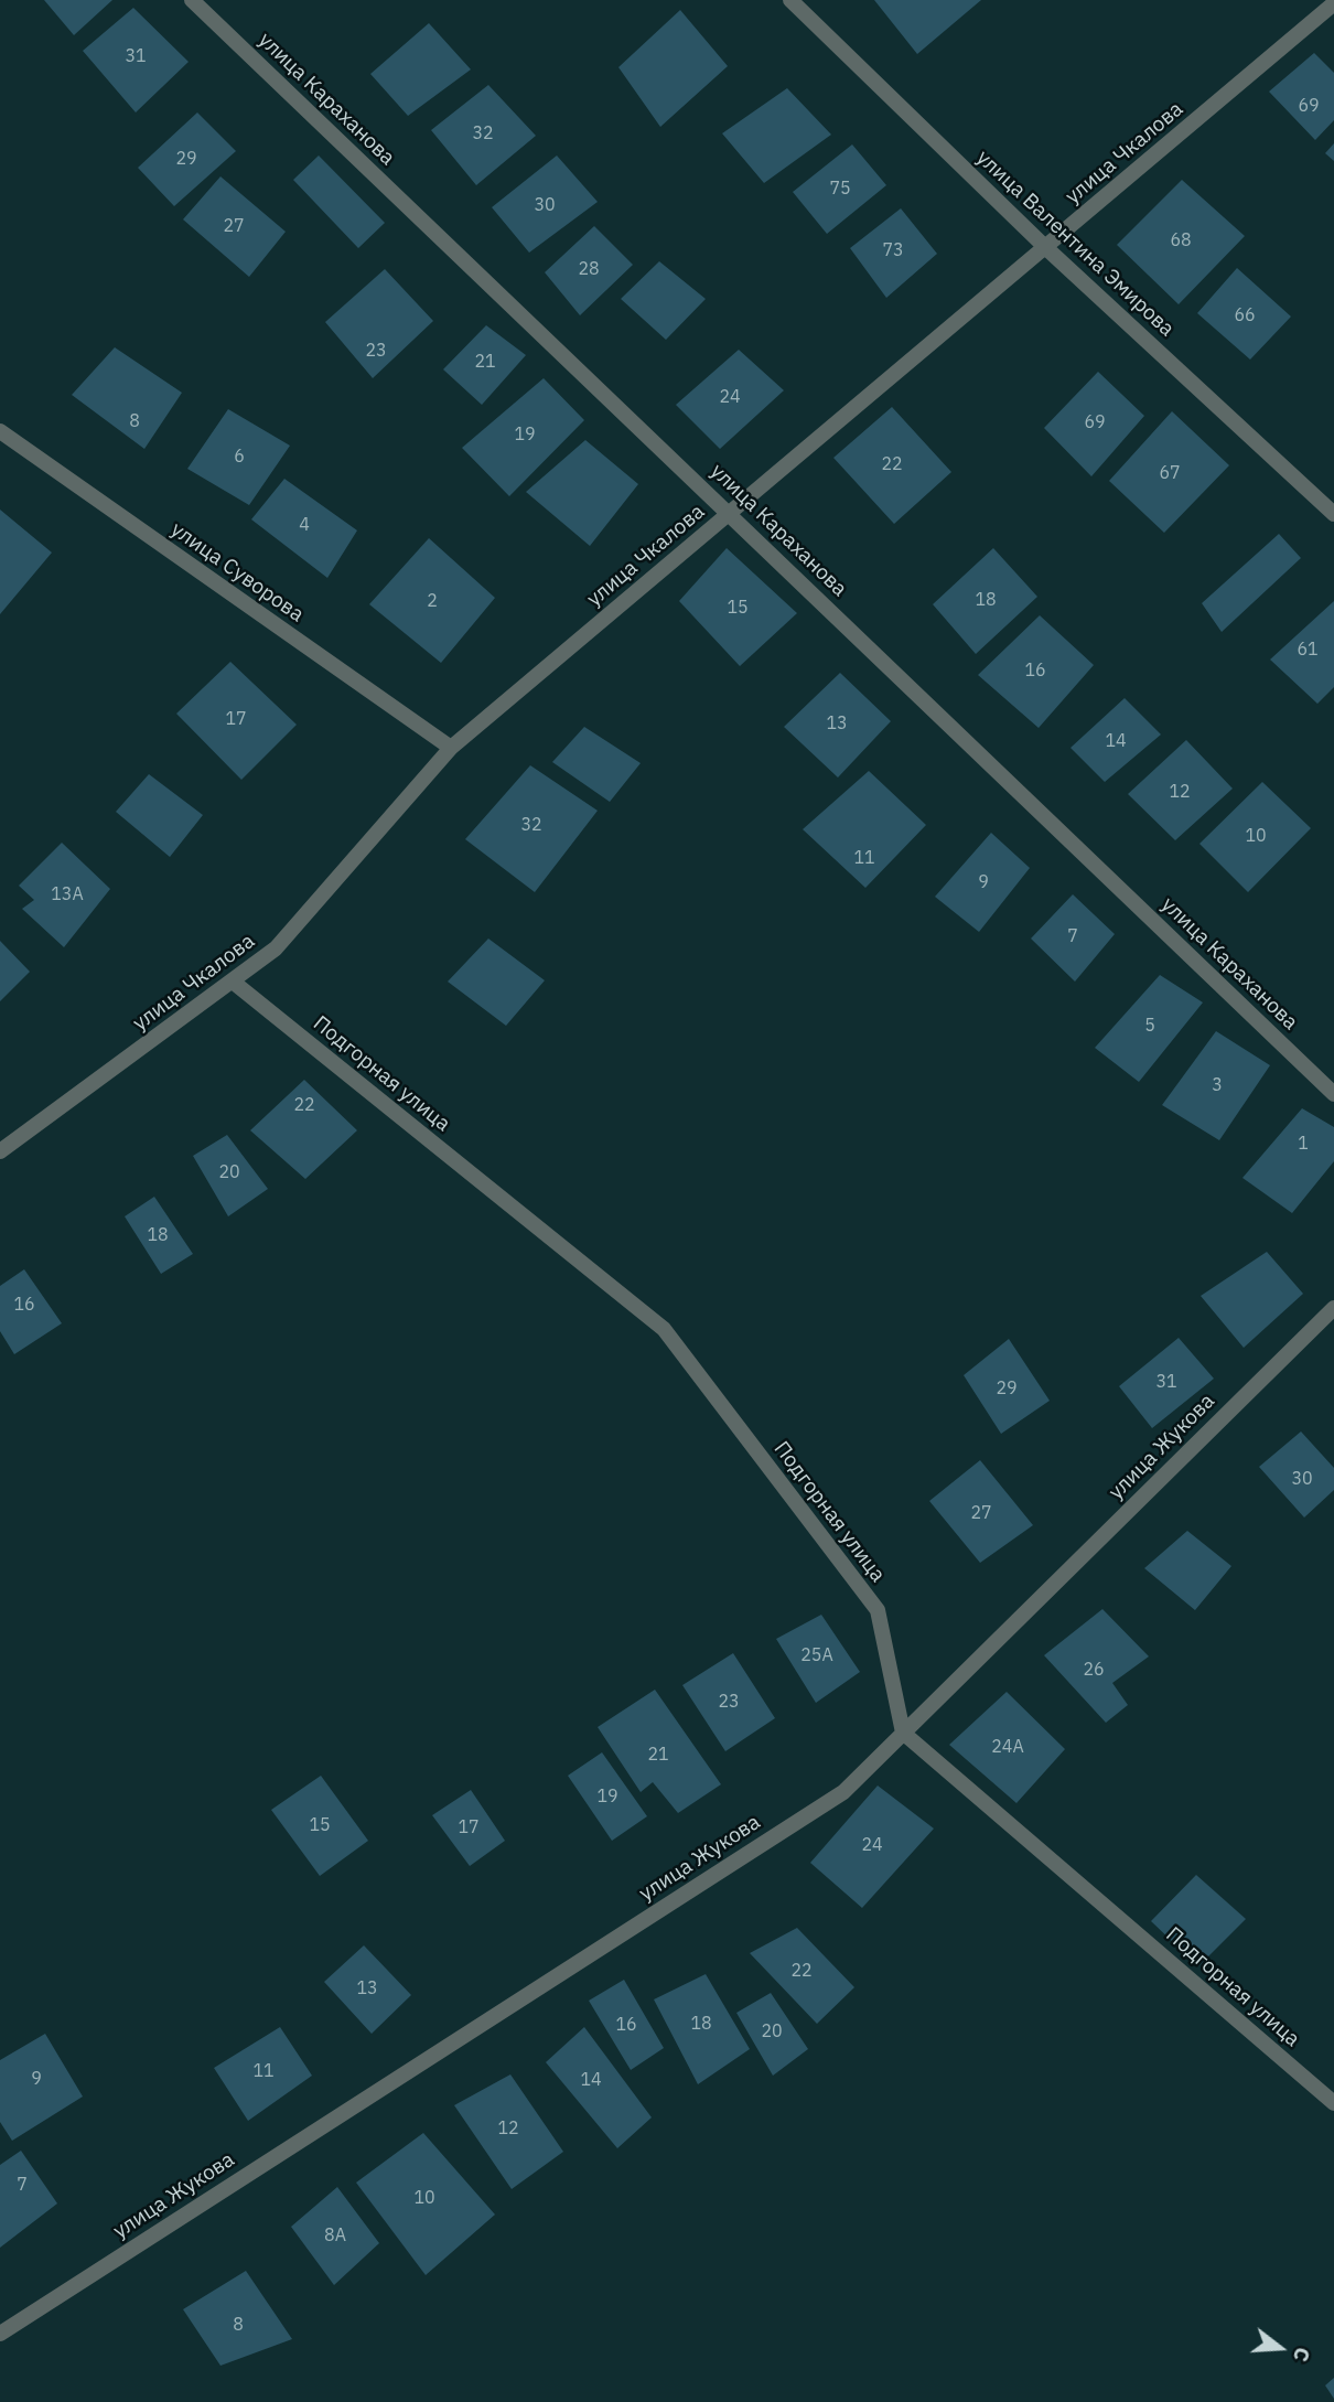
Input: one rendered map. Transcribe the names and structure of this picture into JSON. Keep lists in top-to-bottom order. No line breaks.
{"streets":{"street":["улица Караханова","улица Чкалова","улица Валентина Эмирова","улица Суворова","Подгорная улица","улица Жукова"]},"crossings":[["улица Караханова","улица Чкалова"],["улица Чкалова","улица Валентина Эмирова"],["улица Чкалова","улица Суворова"],["улица Чкалова","Подгорная улица"],["Подгорная улица","улица Жукова"]],"house_numbers":["31","69","32","29","75","30","27","68","73","28","66","23","21","24","8","69","19","6","22","67","4","18","2","15","61","16","17","13","14","12","32","10","11","9","13А","7","5","3","22","1","20","18","16","31","29","30","27","25А","26","23","24А","21","19","15","17","24","22","13","18","16","20","11","9","14","12","7","10","8А","8"],"north":"right"}
